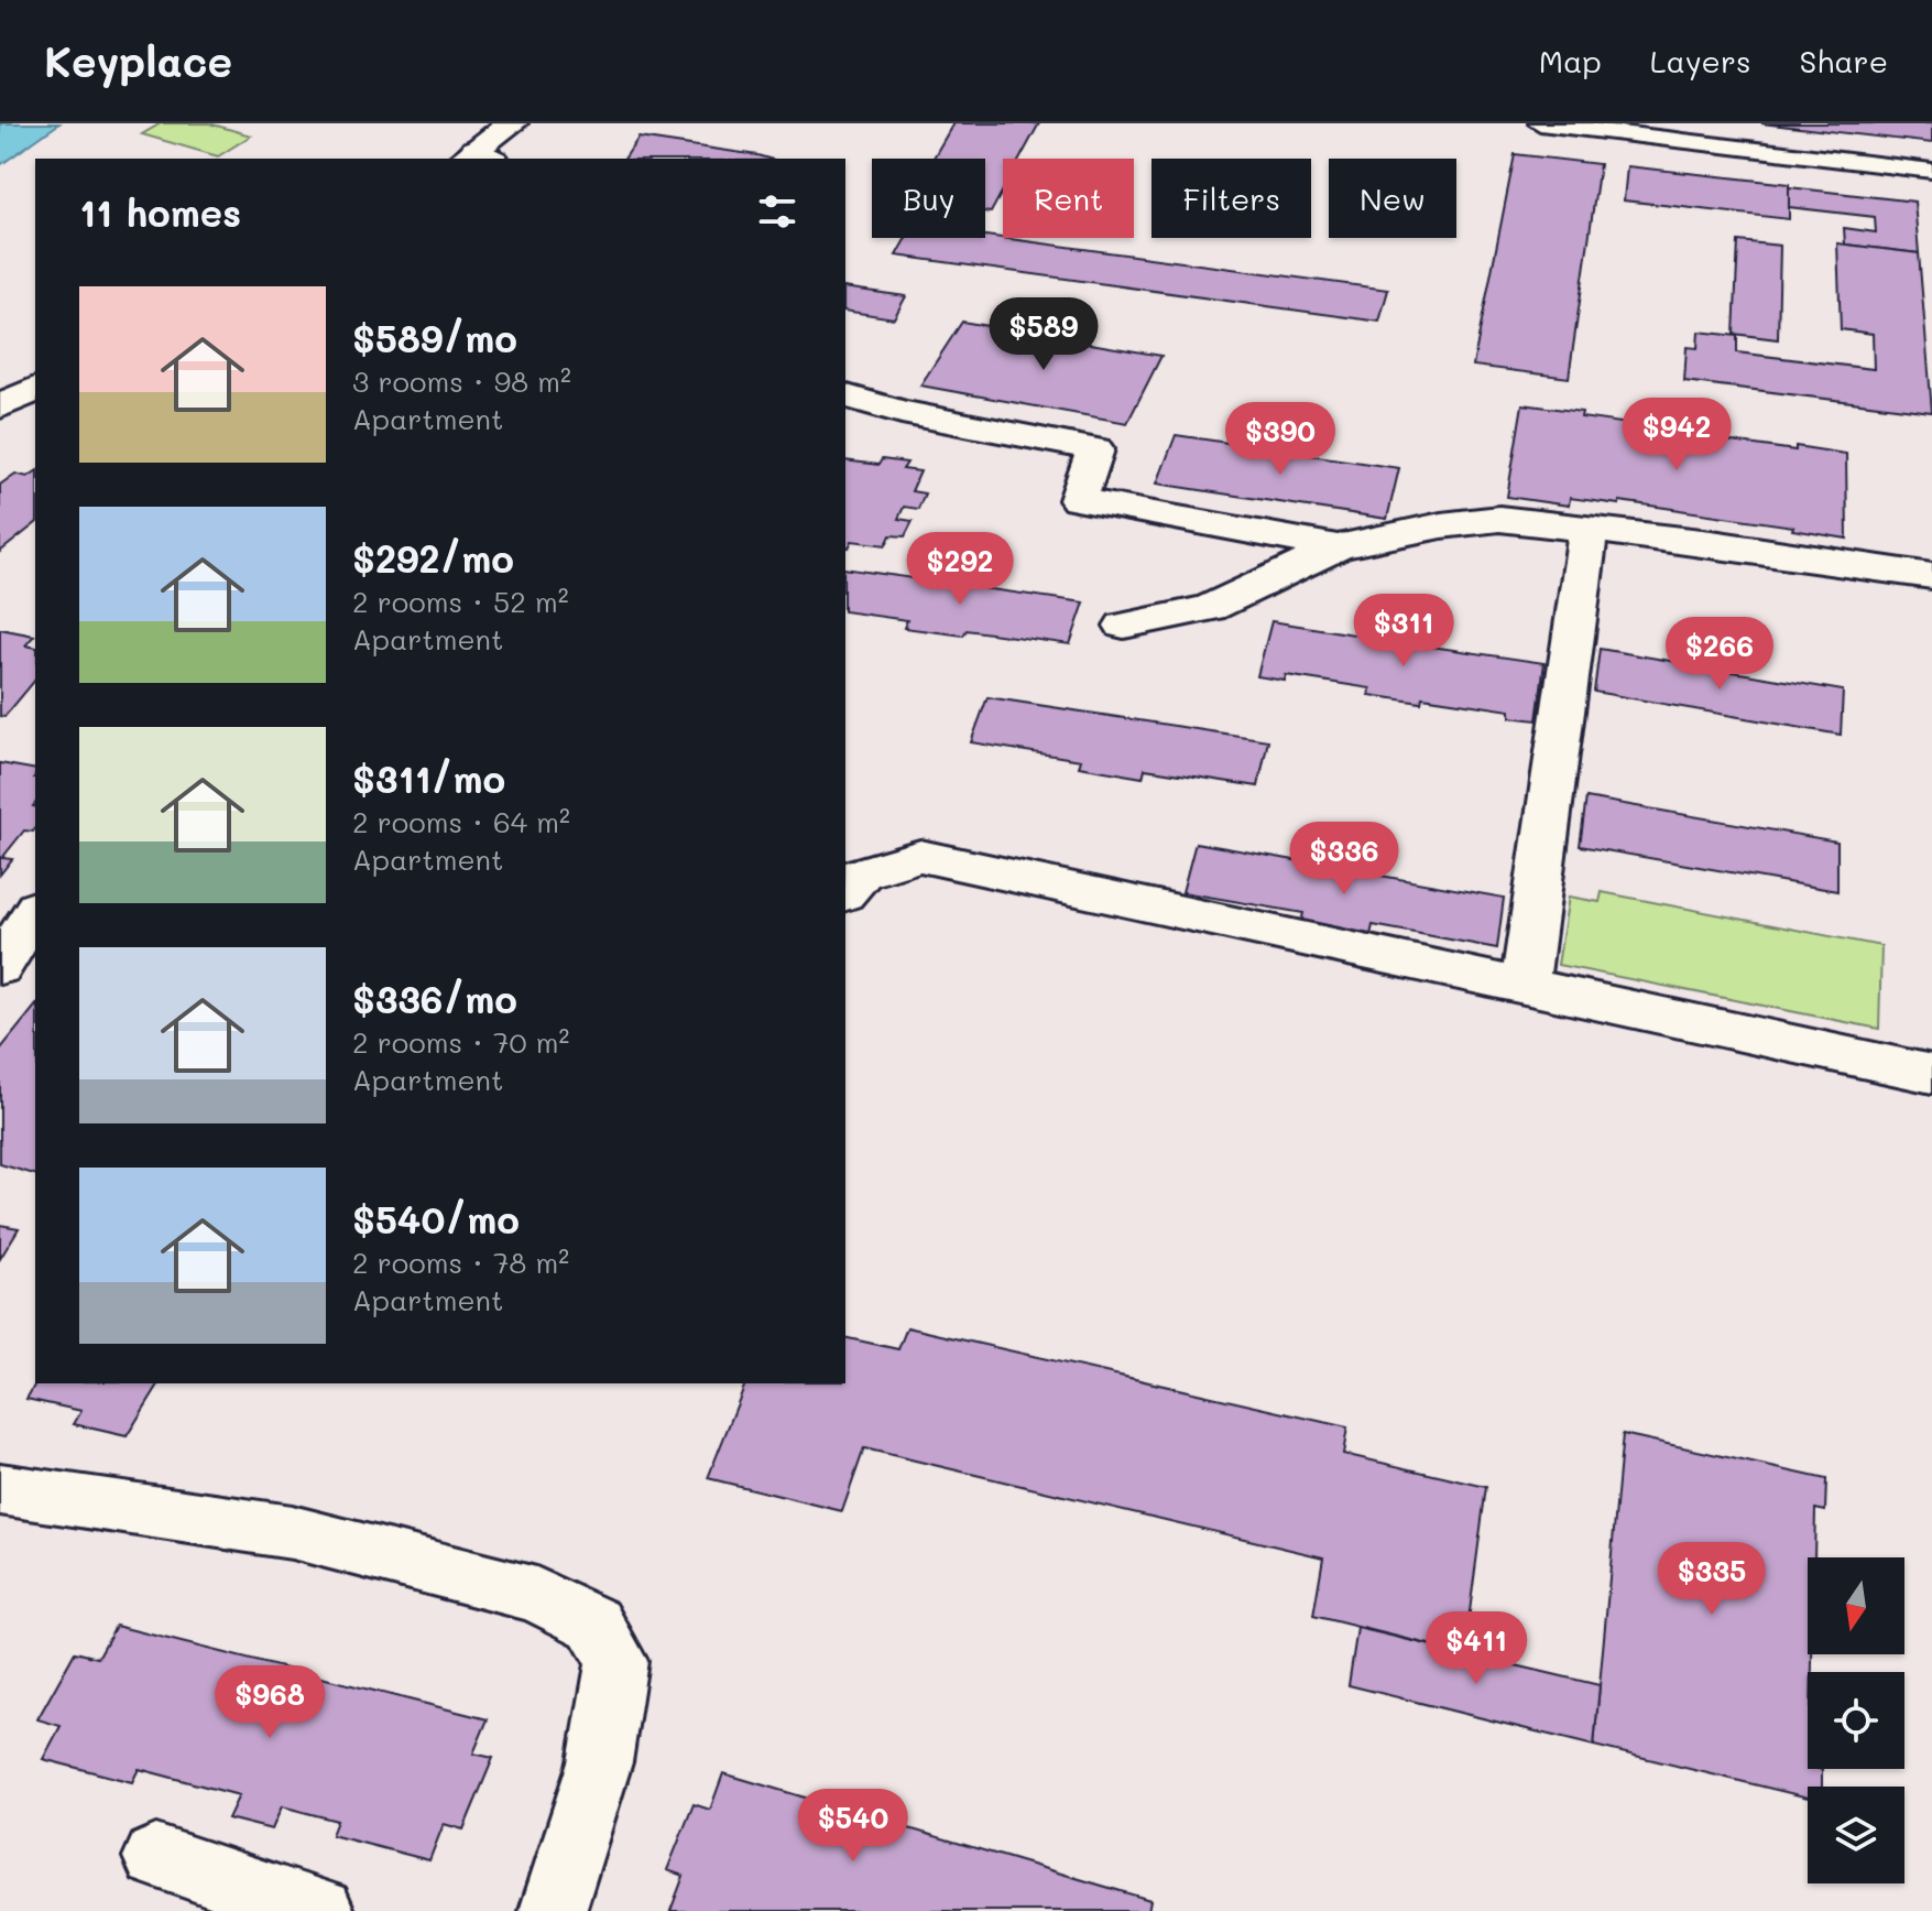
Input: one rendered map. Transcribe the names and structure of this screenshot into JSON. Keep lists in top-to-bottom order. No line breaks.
{"north":"bottom","page":{"header":"Keyplace","nav":["Map","Layers","Share"],"chip":["Buy","Rent","Filters","New"],"heading":"11 homes","list":[{"name":"$589/mo","note":"3 rooms · 98 m² · Apartment"},{"name":"$292/mo","note":"2 rooms · 52 m² · Apartment"},{"name":"$311/mo","note":"2 rooms · 64 m² · Apartment"},{"name":"$336/mo","note":"2 rooms · 70 m² · Apartment"},{"name":"$540/mo","note":"2 rooms · 78 m² · Apartment"}],"price":["$589","$942","$390","$292","$311","$266","$336","$335","$411","$968","$540"]}}
